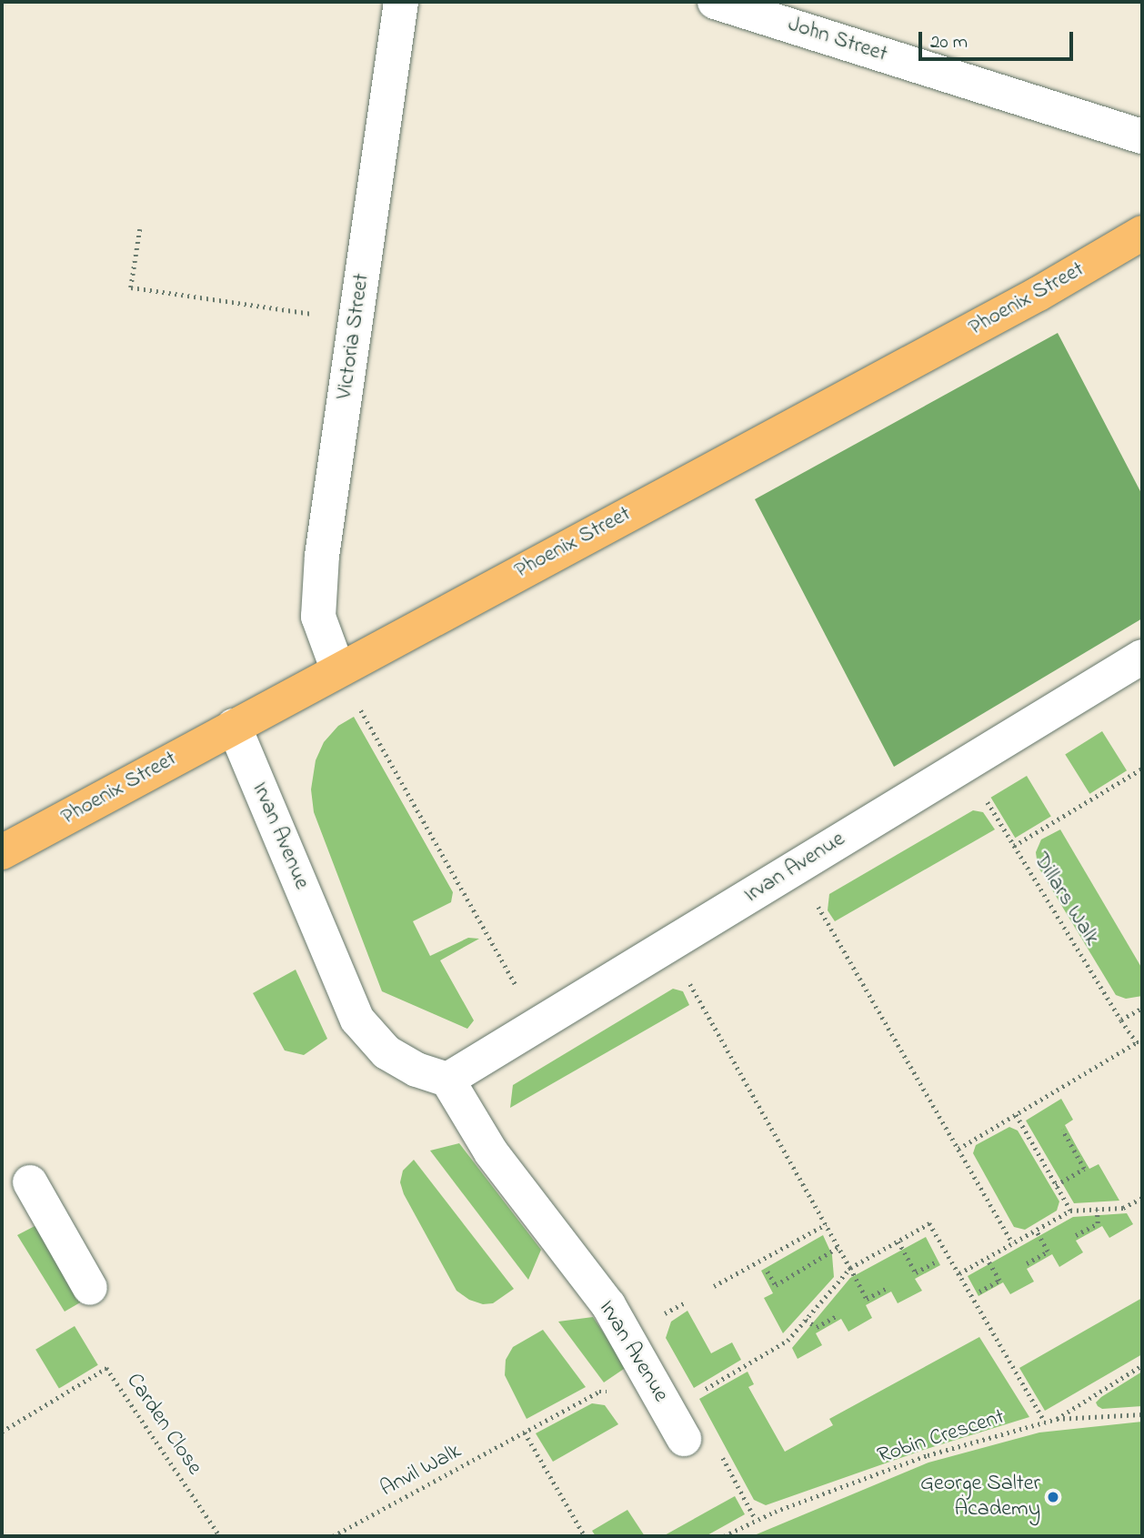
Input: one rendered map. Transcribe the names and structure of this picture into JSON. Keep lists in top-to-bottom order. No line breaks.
{"streets":{"main road":["Phoenix Street"],"street":["John Street","Victoria Street","Irvan Avenue"],"path":["Dillars Walk","Carden Close","Robin Crescent","Anvil Walk"]},"crossings":[["Phoenix Street","Victoria Street"],["Phoenix Street","Irvan Avenue"]],"places":["George Salter Academy"],"scale_bar":"20 m"}
